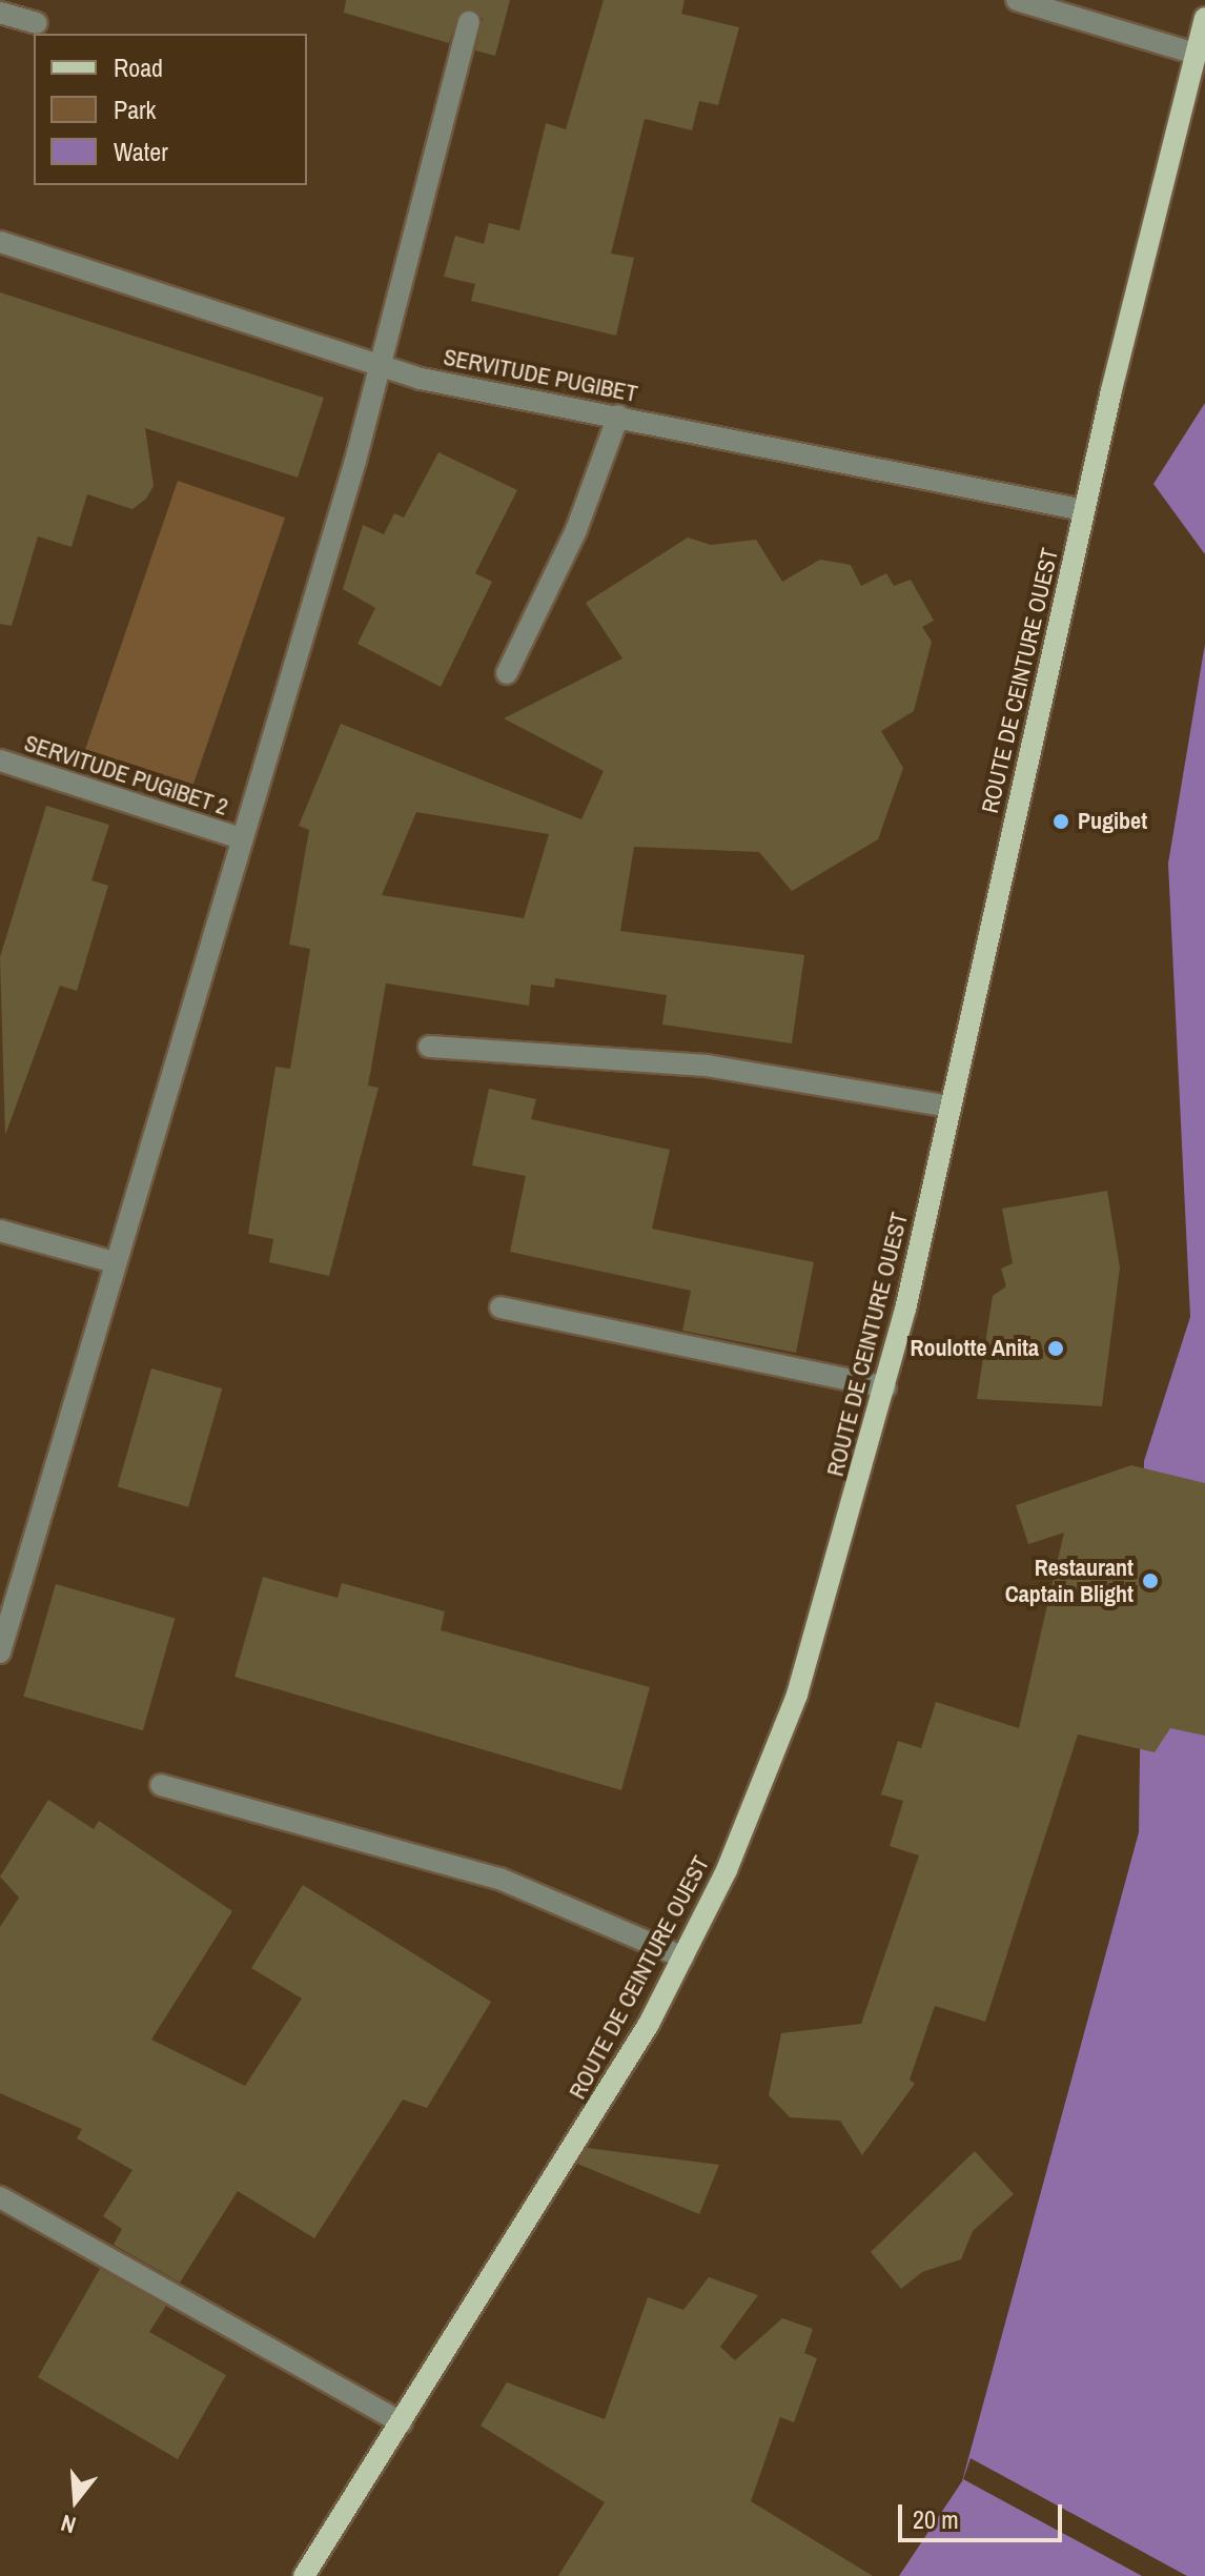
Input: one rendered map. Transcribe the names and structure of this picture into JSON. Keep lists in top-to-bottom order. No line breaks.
{"streets":{"main road":["ROUTE DE CEINTURE OUEST"],"street":["SERVITUDE PUGIBET","SERVITUDE PUGIBET 2"]},"crossings":[["SERVITUDE PUGIBET","ROUTE DE CEINTURE OUEST"]],"places":["Pugibet","Roulotte Anita","Restaurant Captain Blight"],"legend":["Road","Park","Water"],"scale_bar":"20 m","north":"bottom"}
